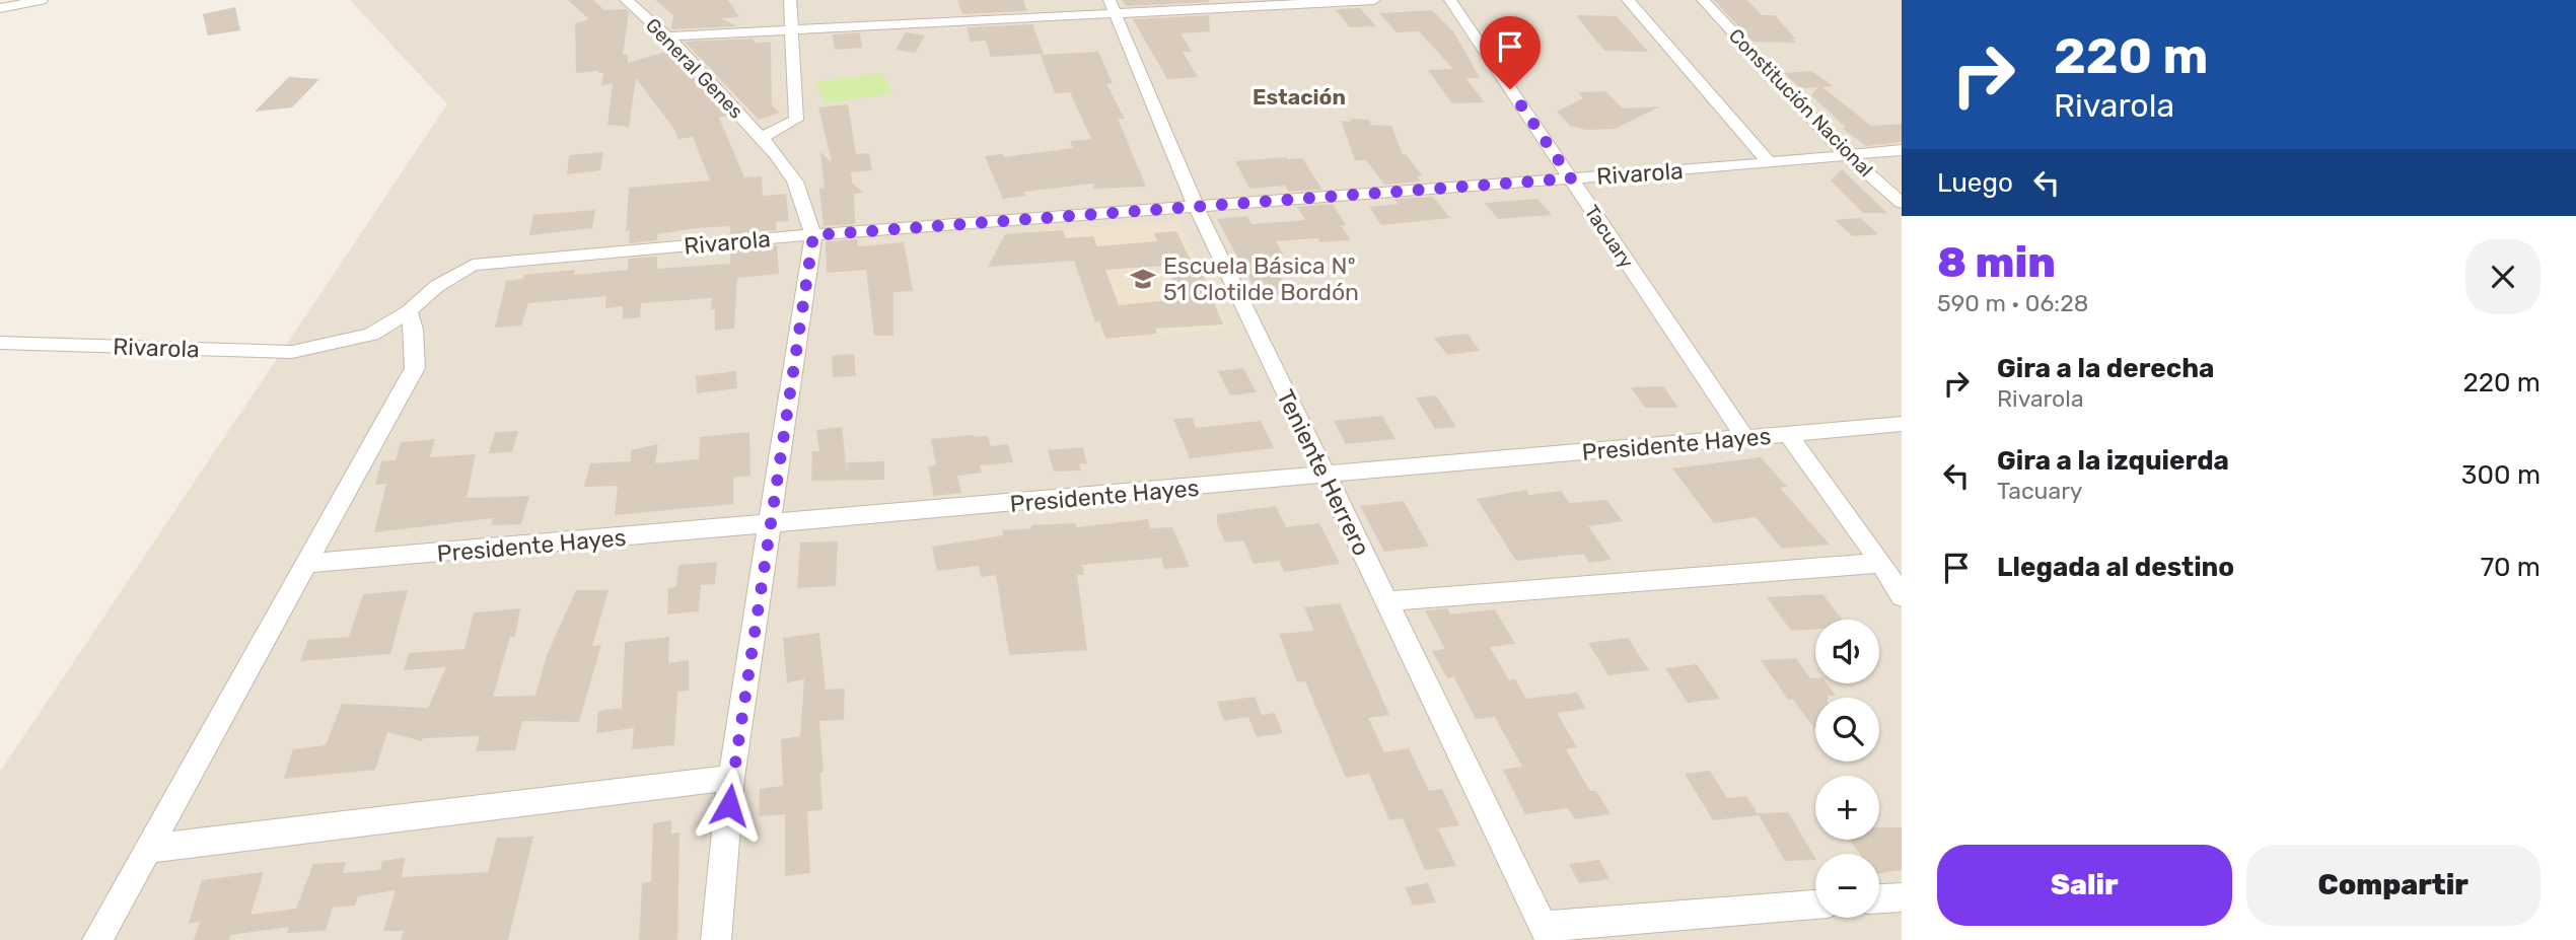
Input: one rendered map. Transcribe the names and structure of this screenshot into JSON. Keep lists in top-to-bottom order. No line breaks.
{"streets":{"street":["General Genes","Constitución Nacional","Rivarola","Tacuary","Presidente Hayes","Teniente Herrero"]},"crossings":[["General Genes","Rivarola"],["General Genes","Presidente Hayes"],["Constitución Nacional","Rivarola"],["Rivarola","Tacuary"],["Rivarola","Teniente Herrero"],["Tacuary","Presidente Hayes"],["Presidente Hayes","Teniente Herrero"]],"districts":["Estación"],"places":{"school or university":["Escuela Básica Nº 51 Clotilde Bordón"]},"page":{"turn":["220 m","Rivarola"],"then":"Luego","heading":["8 min","590 m · 06:28"],"list":[{"name":"Gira a la derecha","note":"Rivarola","value":"220 m"},{"name":"Gira a la izquierda","note":"Tacuary","value":"300 m"},{"name":"Llegada al destino","value":"70 m"}],"map_buttons":["+","−"],"buttons":["Salir","Compartir"]}}
